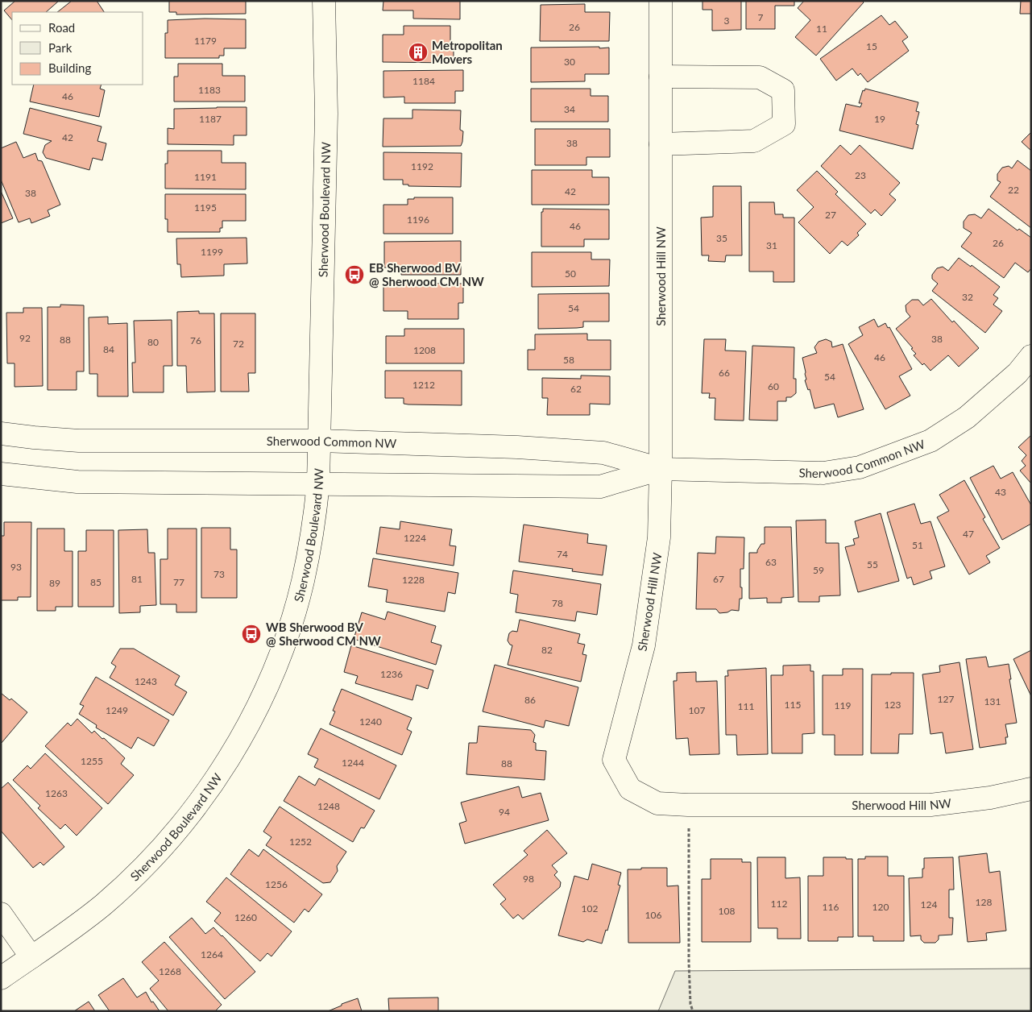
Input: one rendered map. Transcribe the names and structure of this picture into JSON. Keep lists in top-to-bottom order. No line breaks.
{"streets":{"street":["Sherwood Boulevard NW","Sherwood Hill NW","Sherwood Common NW"]},"crossings":[["Sherwood Boulevard NW","Sherwood Common NW"],["Sherwood Hill NW","Sherwood Common NW"]],"places":{"building":["Metropolitan Movers"],"bus stop":["EB Sherwood BV @ Sherwood CM NW","WB Sherwood BV @ Sherwood CM NW"]},"house_numbers":["7","3","26","11","1179","15","30","1184","1183","46","34","1187","19","42","38","1192","23","1191","22","42","38","1195","27","1196","46","35","26","31","1199","50","32","54","92","38","88","76","80","72","84","1208","46","58","66","54","1212","60","62","43","47","1224","51","74","63","55","93","59","73","81","67","1228","85","77","89","78","82","1236","1243","127","86","131","115","123","119","111","1249","107","1240","1255","1244","88","1263","1248","94","1252","98","1256","128","112","124","116","120","102","108","106","1260","1264","1268"],"legend":["Road","Park","Building"]}
